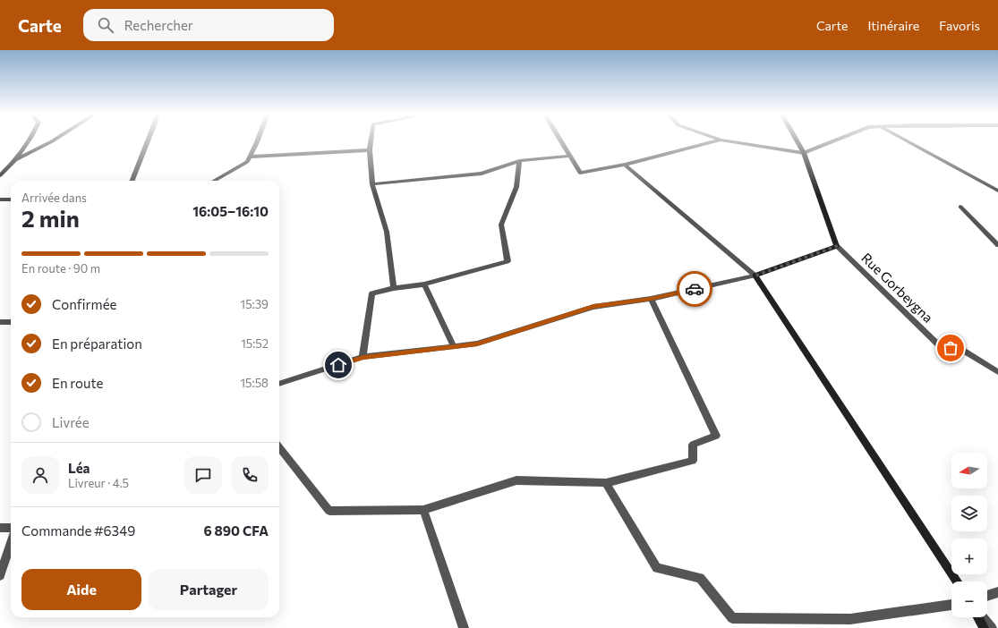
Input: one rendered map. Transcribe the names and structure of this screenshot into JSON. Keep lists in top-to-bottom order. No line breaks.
{"streets":{"street":["Rue Gorbeygna"]},"north":"left","page":{"header":"Carte","search":"Rechercher","nav":["Carte","Itinéraire","Favoris"],"heading":["2 min","Arrivée dans","16:05–16:10"],"panel":["Léa","Livreur · 4.5","Commande #6349","6 890 CFA"],"bar":"En route · 90 m","list":[["Confirmée","15:39"],["En préparation","15:52"],["En route","15:58"],"Livrée"],"map_buttons":["+","−"],"buttons":["Aide","Partager"]}}
